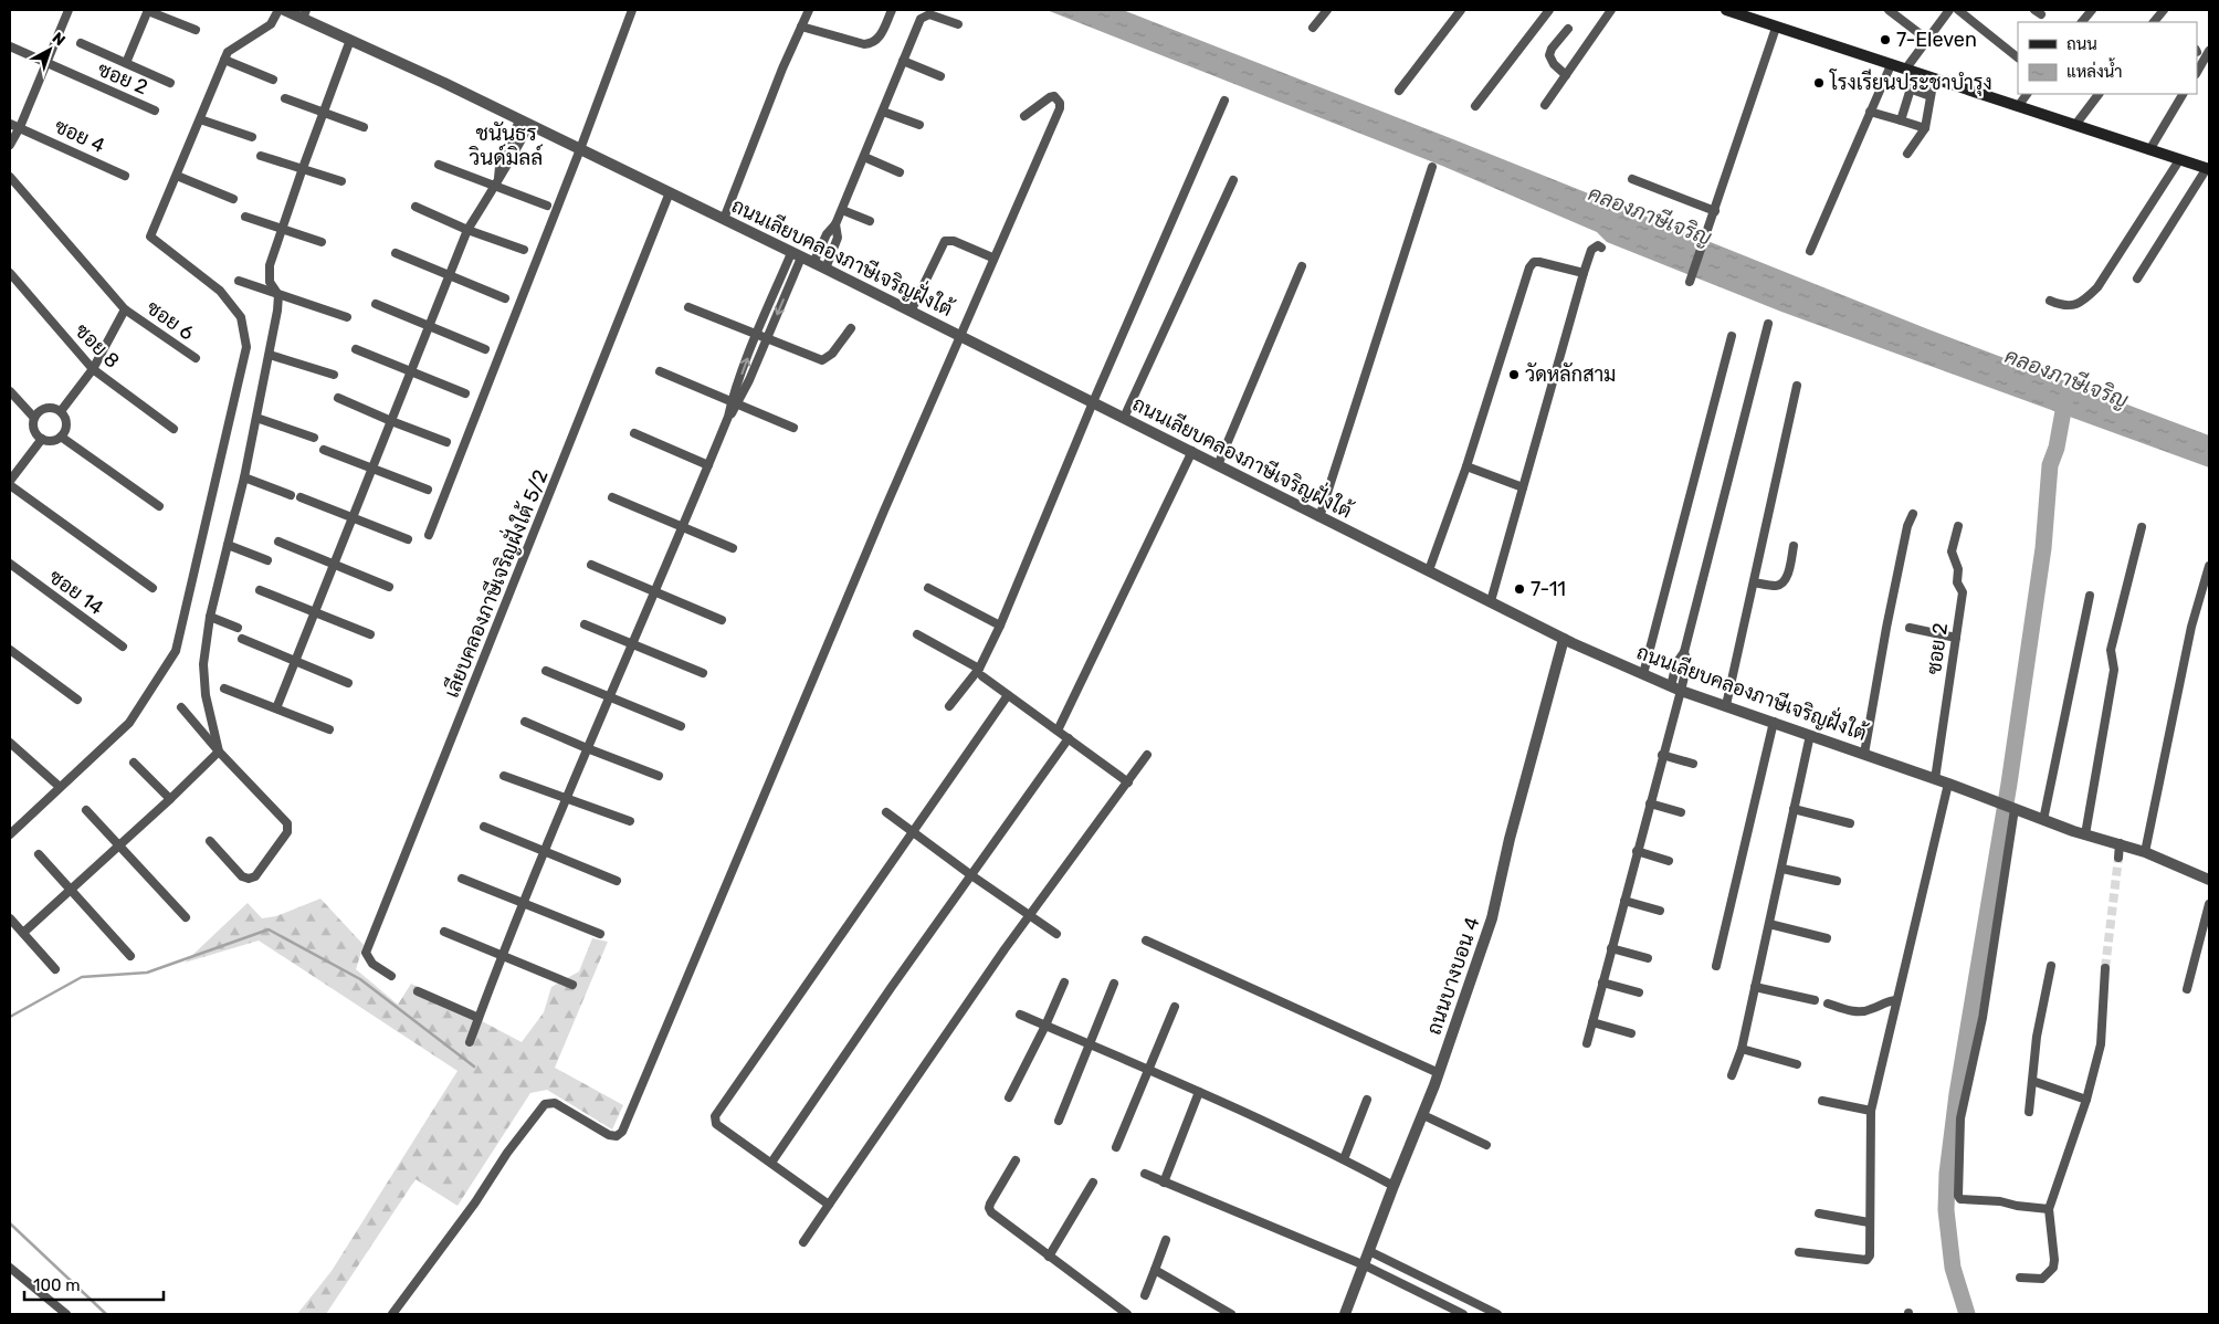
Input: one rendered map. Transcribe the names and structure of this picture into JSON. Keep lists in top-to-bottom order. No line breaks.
{"streets":{"street":["ซอย 2","ซอย 4","ถนนเลียบคลองภาษีเจริญฝั่งใต้","ซอย 6","ซอย 8","เลียบคลองภาษีเจริญฝั่งใต้ 5/2","ซอย 14","ถนนบางบอน 4"]},"crossings":[["ซอย 2","ถนนเลียบคลองภาษีเจริญฝั่งใต้"],["ถนนเลียบคลองภาษีเจริญฝั่งใต้","เลียบคลองภาษีเจริญฝั่งใต้ 5/2"],["ถนนเลียบคลองภาษีเจริญฝั่งใต้","ถนนบางบอน 4"]],"districts":["ชนันธร วินด์มิลล์"],"water":["คลองภาษีเจริญ"],"places":["7-Eleven","โรงเรียนประชาบำรุง","วัดหลักสาม","7-11"],"legend":["ถนน","แหล่งน้ำ"],"scale_bar":"100 m","north":"top right"}
